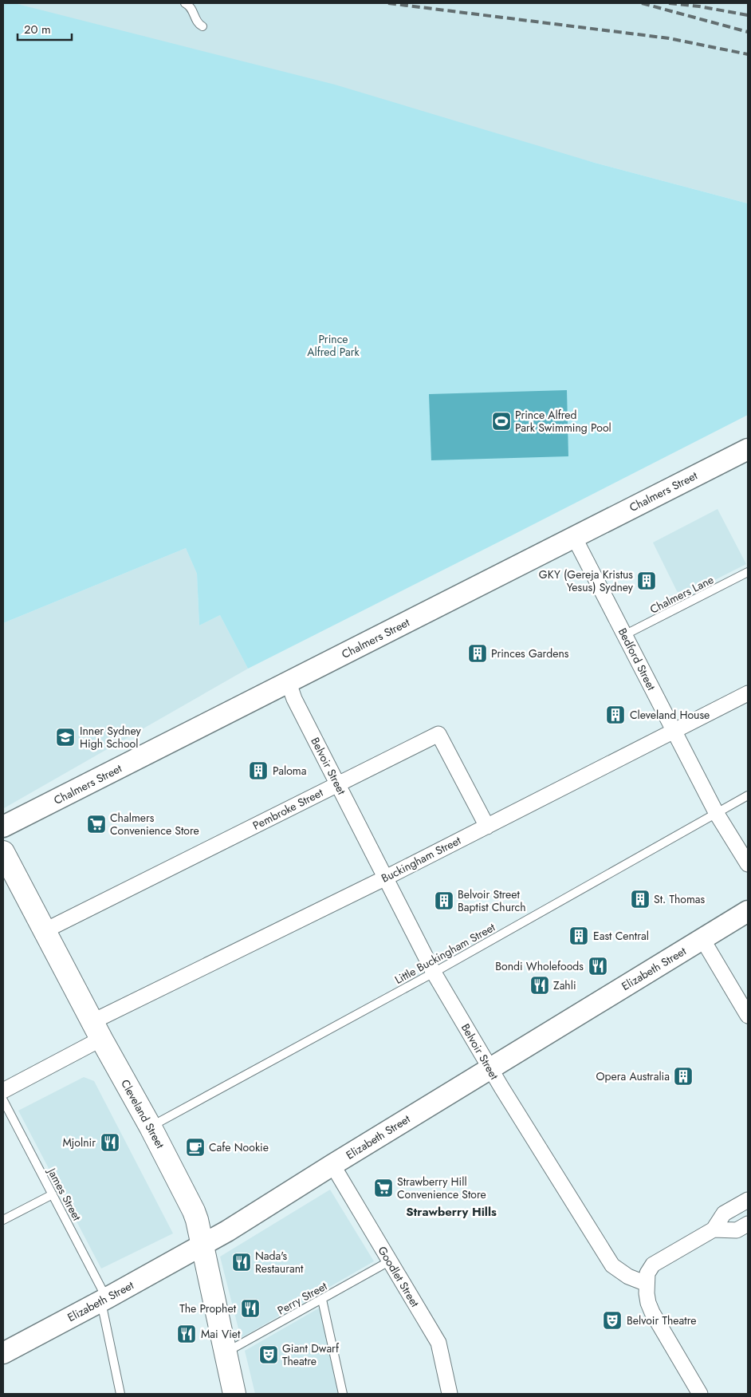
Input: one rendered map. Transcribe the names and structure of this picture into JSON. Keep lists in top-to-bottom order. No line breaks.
{"streets":{"main road":["Chalmers Street","Elizabeth Street","Cleveland Street"],"street":["Bedford Street","Belvoir Street","Pembroke Street","Buckingham Street","Goodlet Street"],"lane":["Chalmers Lane","Little Buckingham Street","James Street","Perry Street"]},"crossings":[["Chalmers Street","Bedford Street"],["Chalmers Street","Belvoir Street"],["Chalmers Lane","Bedford Street"],["Bedford Street","Buckingham Street"],["Bedford Street","Little Buckingham Street"],["Belvoir Street","Pembroke Street"],["Belvoir Street","Buckingham Street"],["Belvoir Street","Little Buckingham Street"],["Belvoir Street","Elizabeth Street"],["Pembroke Street","Buckingham Street"],["Pembroke Street","Cleveland Street"],["Buckingham Street","Cleveland Street"],["Little Buckingham Street","Cleveland Street"],["Elizabeth Street","Cleveland Street"],["Elizabeth Street","James Street"],["Elizabeth Street","Goodlet Street"],["Cleveland Street","Perry Street"],["Goodlet Street","Perry Street"]],"districts":["Strawberry Hills"],"parks":["Prince Alfred Park"],"places":{"sports":["Prince Alfred Park Swimming Pool"],"building":["GKY (Gereja Kristus Yesus) Sydney","Princes Gardens","Cleveland House","Paloma","St. Thomas","Belvoir Street Baptist Church","East Central","Opera Australia"],"school or university":["Inner Sydney High School"],"supermarket":["Chalmers Convenience Store","Strawberry Hill Convenience Store"],"restaurant":["Bondi Wholefoods","Zahli","Mjolnir","Nada's Restaurant","The Prophet","Mai Viet"],"cafe":["Cafe Nookie"],"theatre":["Belvoir Theatre","Giant Dwarf Theatre"]},"scale_bar":"20 m"}
